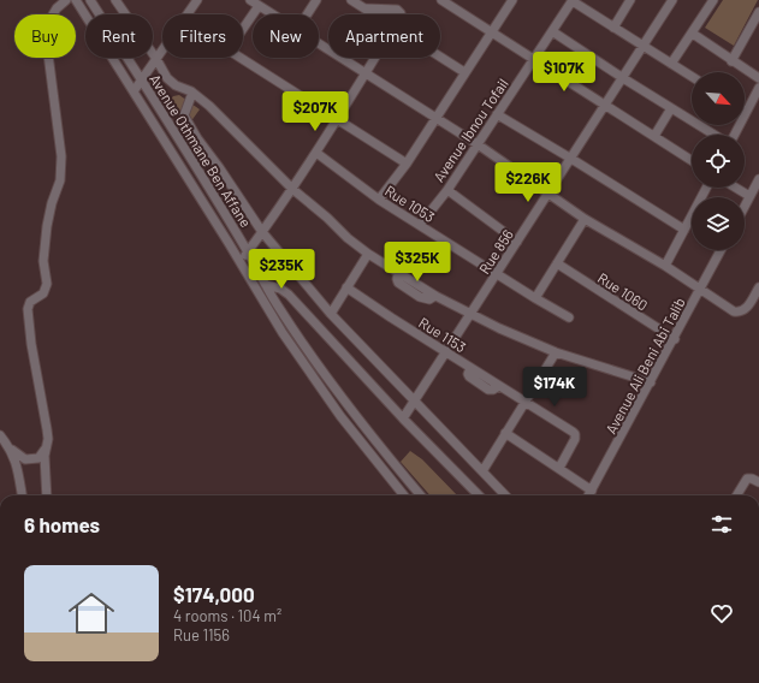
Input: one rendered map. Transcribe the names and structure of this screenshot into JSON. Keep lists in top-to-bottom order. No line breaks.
{"streets":{"street":["Avenue Ibnou Tofail","Avenue Othmane Ben Affane","Rue 1053","Rue 856","Rue 1060","Rue 1153","Avenue Ali Beni Abi Talib"]},"crossings":[["Avenue Ibnou Tofail","Rue 1053"],["Rue 1053","Rue 856"],["Rue 856","Rue 1153"],["Rue 1060","Avenue Ali Beni Abi Talib"]],"north":"bottom right","page":{"chip":["Buy","Rent","Filters","New","Apartment"],"price":["$107K","$207K","$226K","$325K","$235K","$174K"],"heading":"6 homes","list":[{"name":"$174,000","note":"4 rooms · 104 m² · Rue 1156"}]}}
